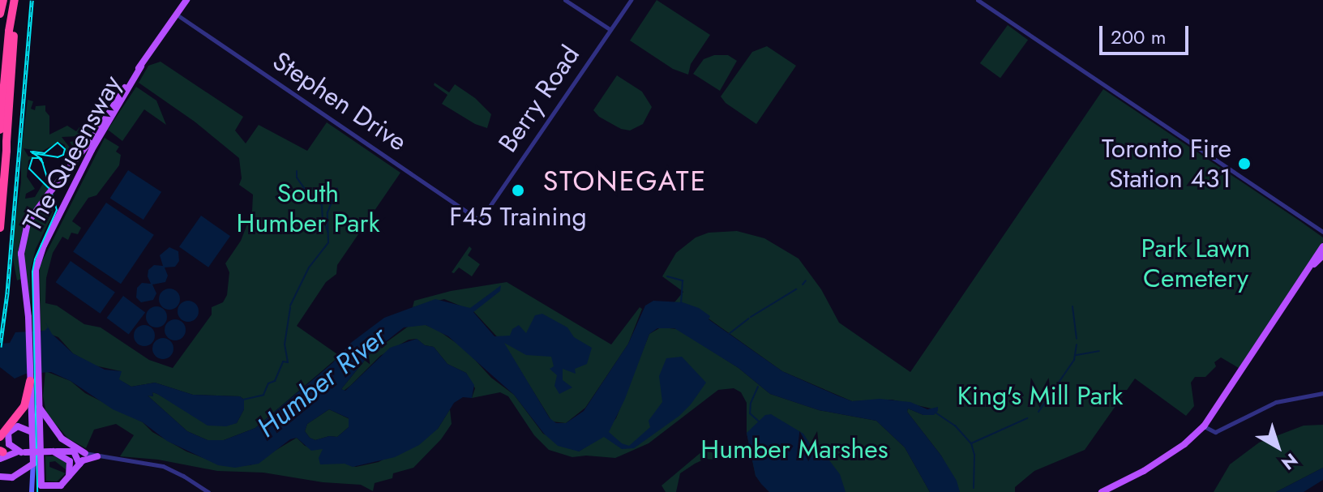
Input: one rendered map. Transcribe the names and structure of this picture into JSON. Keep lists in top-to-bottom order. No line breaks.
{"streets":{"main road":["The Queensway"],"street":["Berry Road","Stephen Drive"]},"crossings":[["Berry Road","Stephen Drive"],["Stephen Drive","The Queensway"]],"districts":["STONEGATE"],"water":["Humber River"],"parks":["South Humber Park","Park Lawn Cemetery","King's Mill Park","Humber Marshes"],"places":["Toronto Fire Station 431","F45 Training"],"scale_bar":"200 m","north":"bottom right"}
